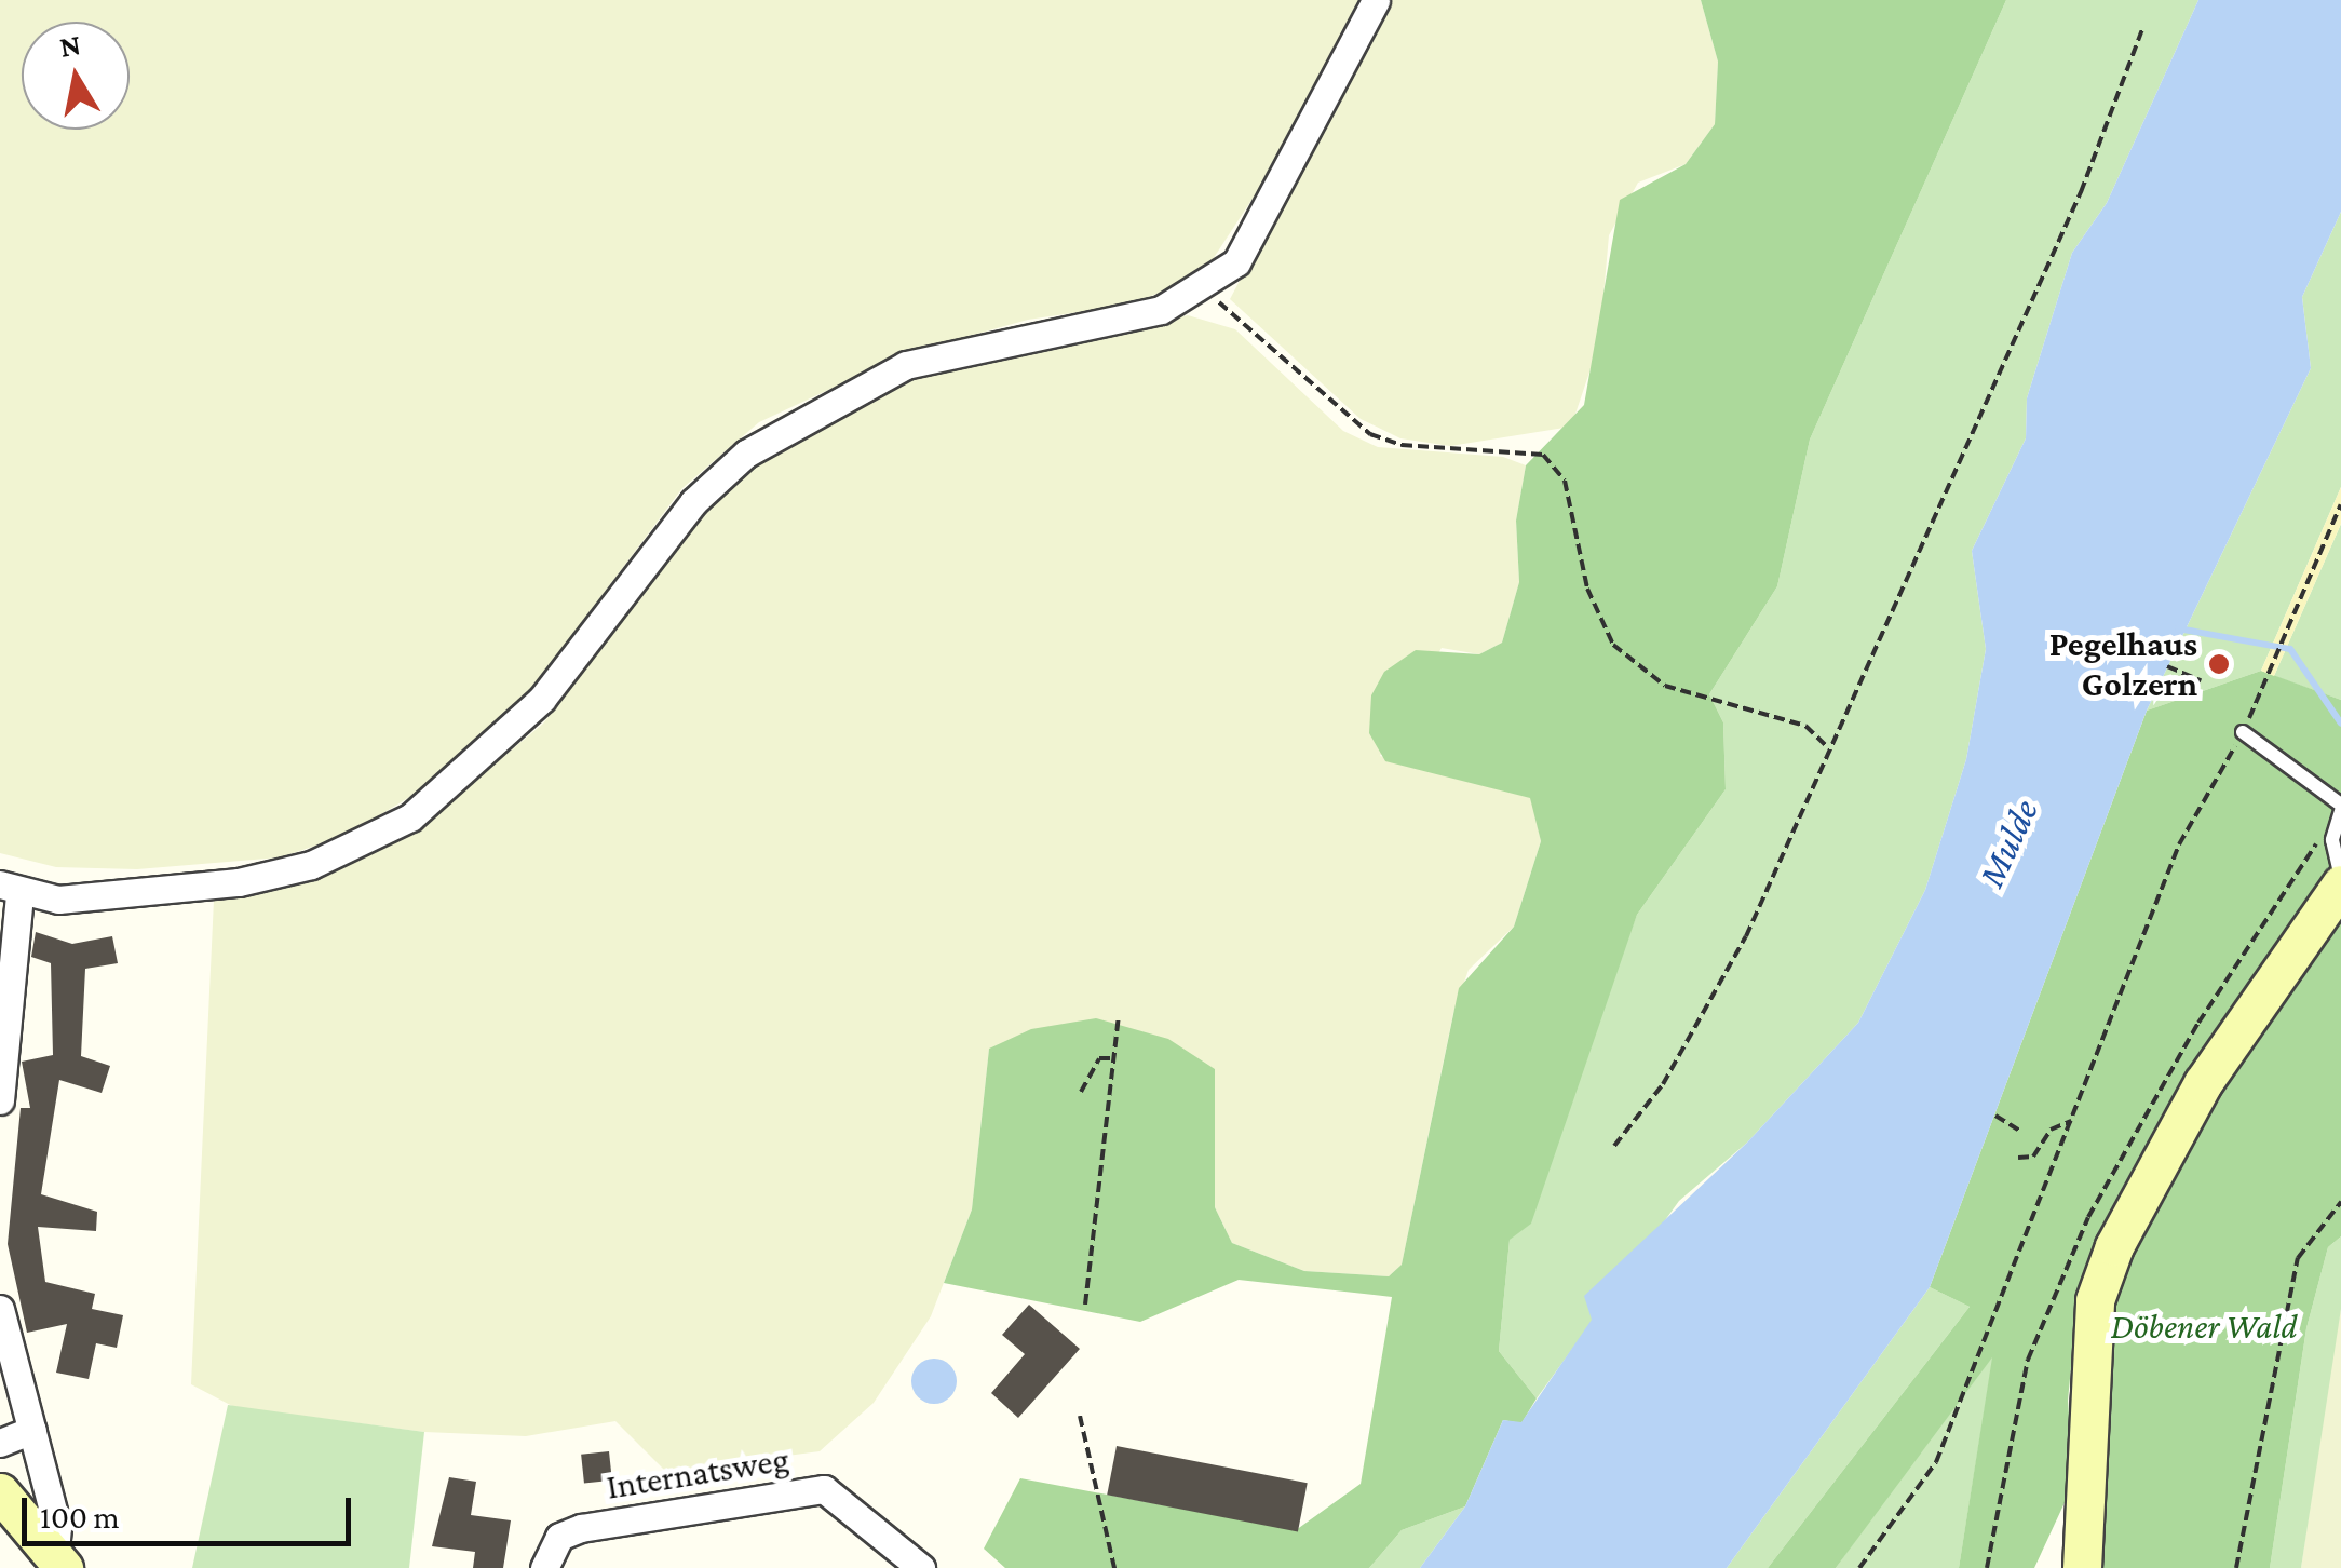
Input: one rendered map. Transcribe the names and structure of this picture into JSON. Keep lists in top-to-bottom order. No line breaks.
{"streets":{"street":["Internatsweg"]},"water":["Mulde"],"parks":["Döbener Wald"],"places":["Pegelhaus Golzern"],"scale_bar":"100 m","north":"top"}
